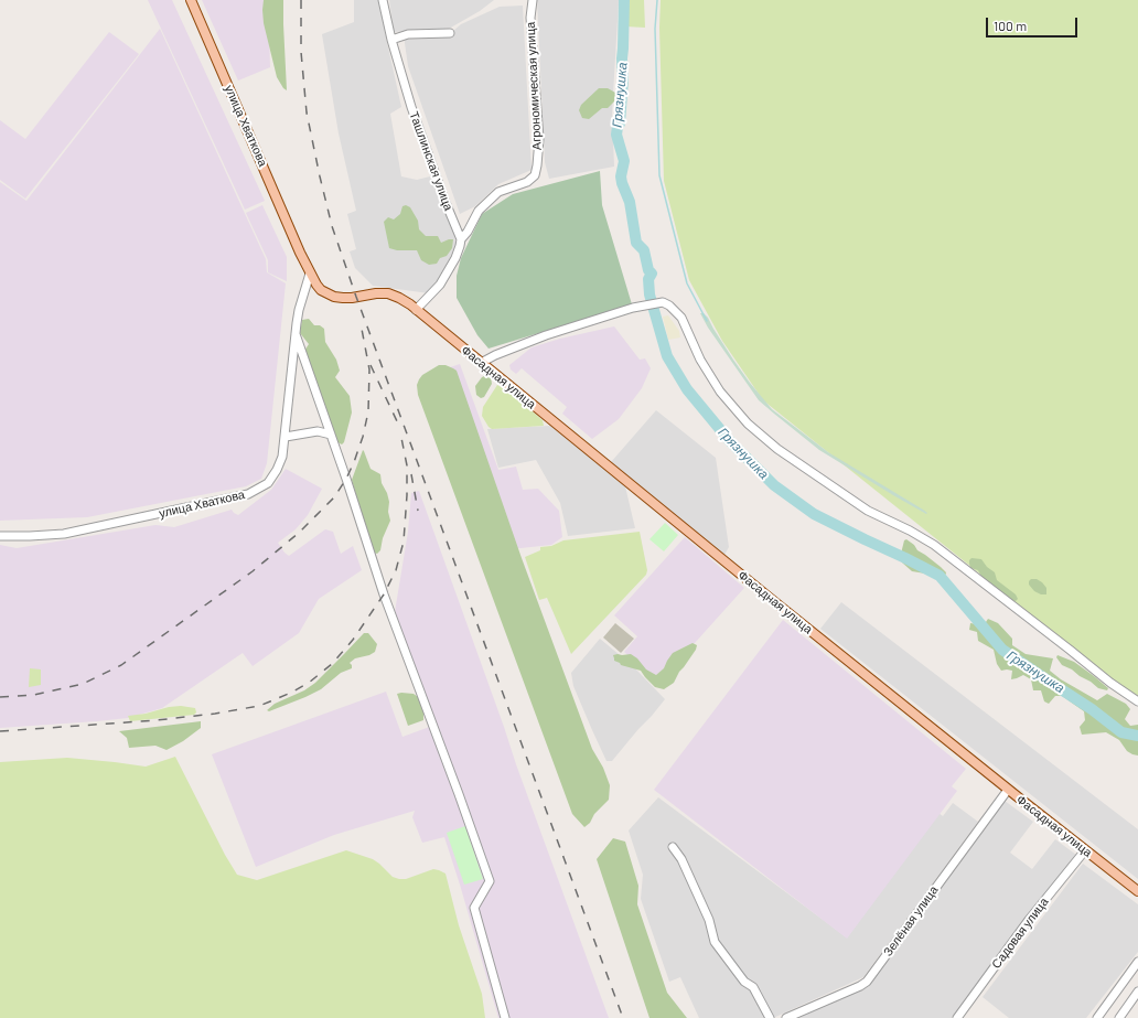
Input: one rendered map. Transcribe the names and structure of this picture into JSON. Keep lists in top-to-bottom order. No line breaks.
{"streets":{"main road":["улица Хваткова","Фасадная улица"],"street":["Агрономическая улица","Ташлинская улица","Зелёная улица","Садовая улица"]},"crossings":[["Агрономическая улица","Ташлинская улица"],["улица Хваткова","Фасадная улица"],["Фасадная улица","Зелёная улица"],["Фасадная улица","Садовая улица"]],"water":["Грязнушка"],"scale_bar":"100 m"}
